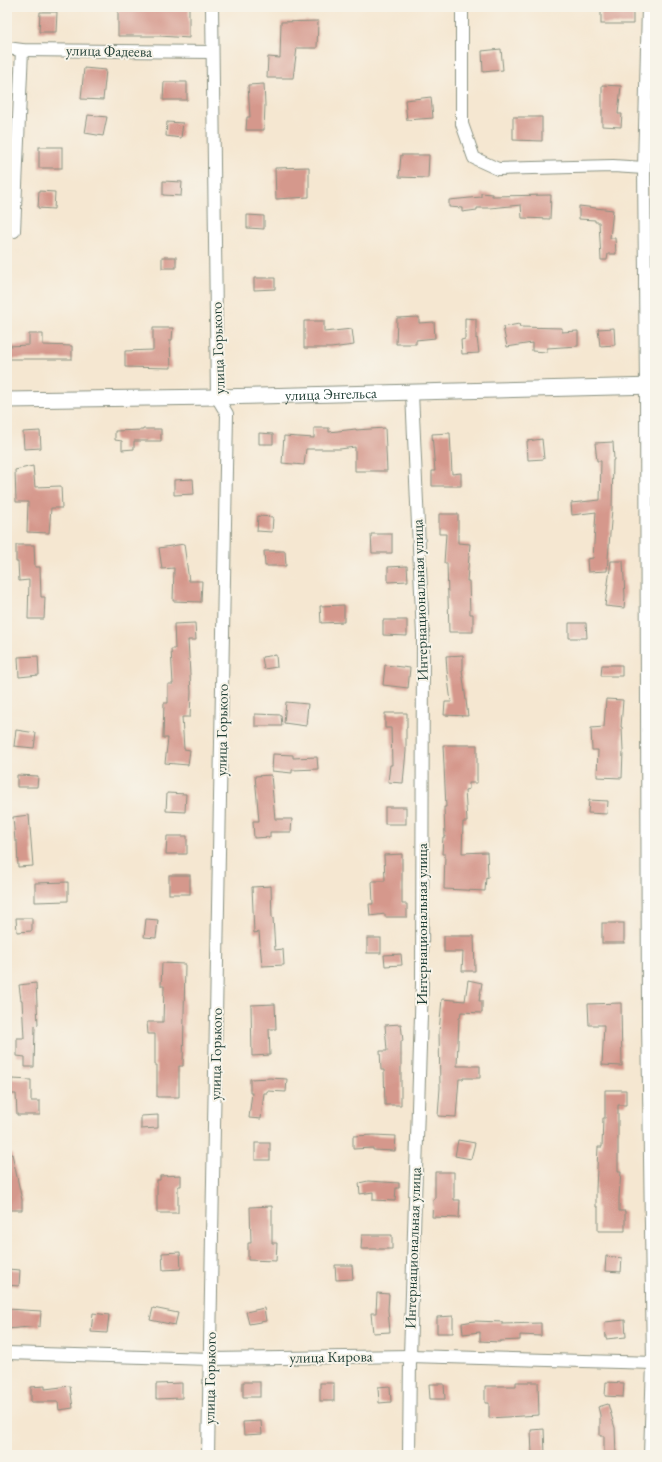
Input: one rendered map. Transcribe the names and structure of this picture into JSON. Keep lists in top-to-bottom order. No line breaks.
{"streets":{"street":["улица Фадеева","улица Горького","улица Энгельса","Интернациональная улица","улица Кирова"]},"crossings":[["улица Фадеева","улица Горького"],["улица Горького","улица Энгельса"],["улица Горького","улица Кирова"],["улица Энгельса","Интернациональная улица"],["Интернациональная улица","улица Кирова"]]}
